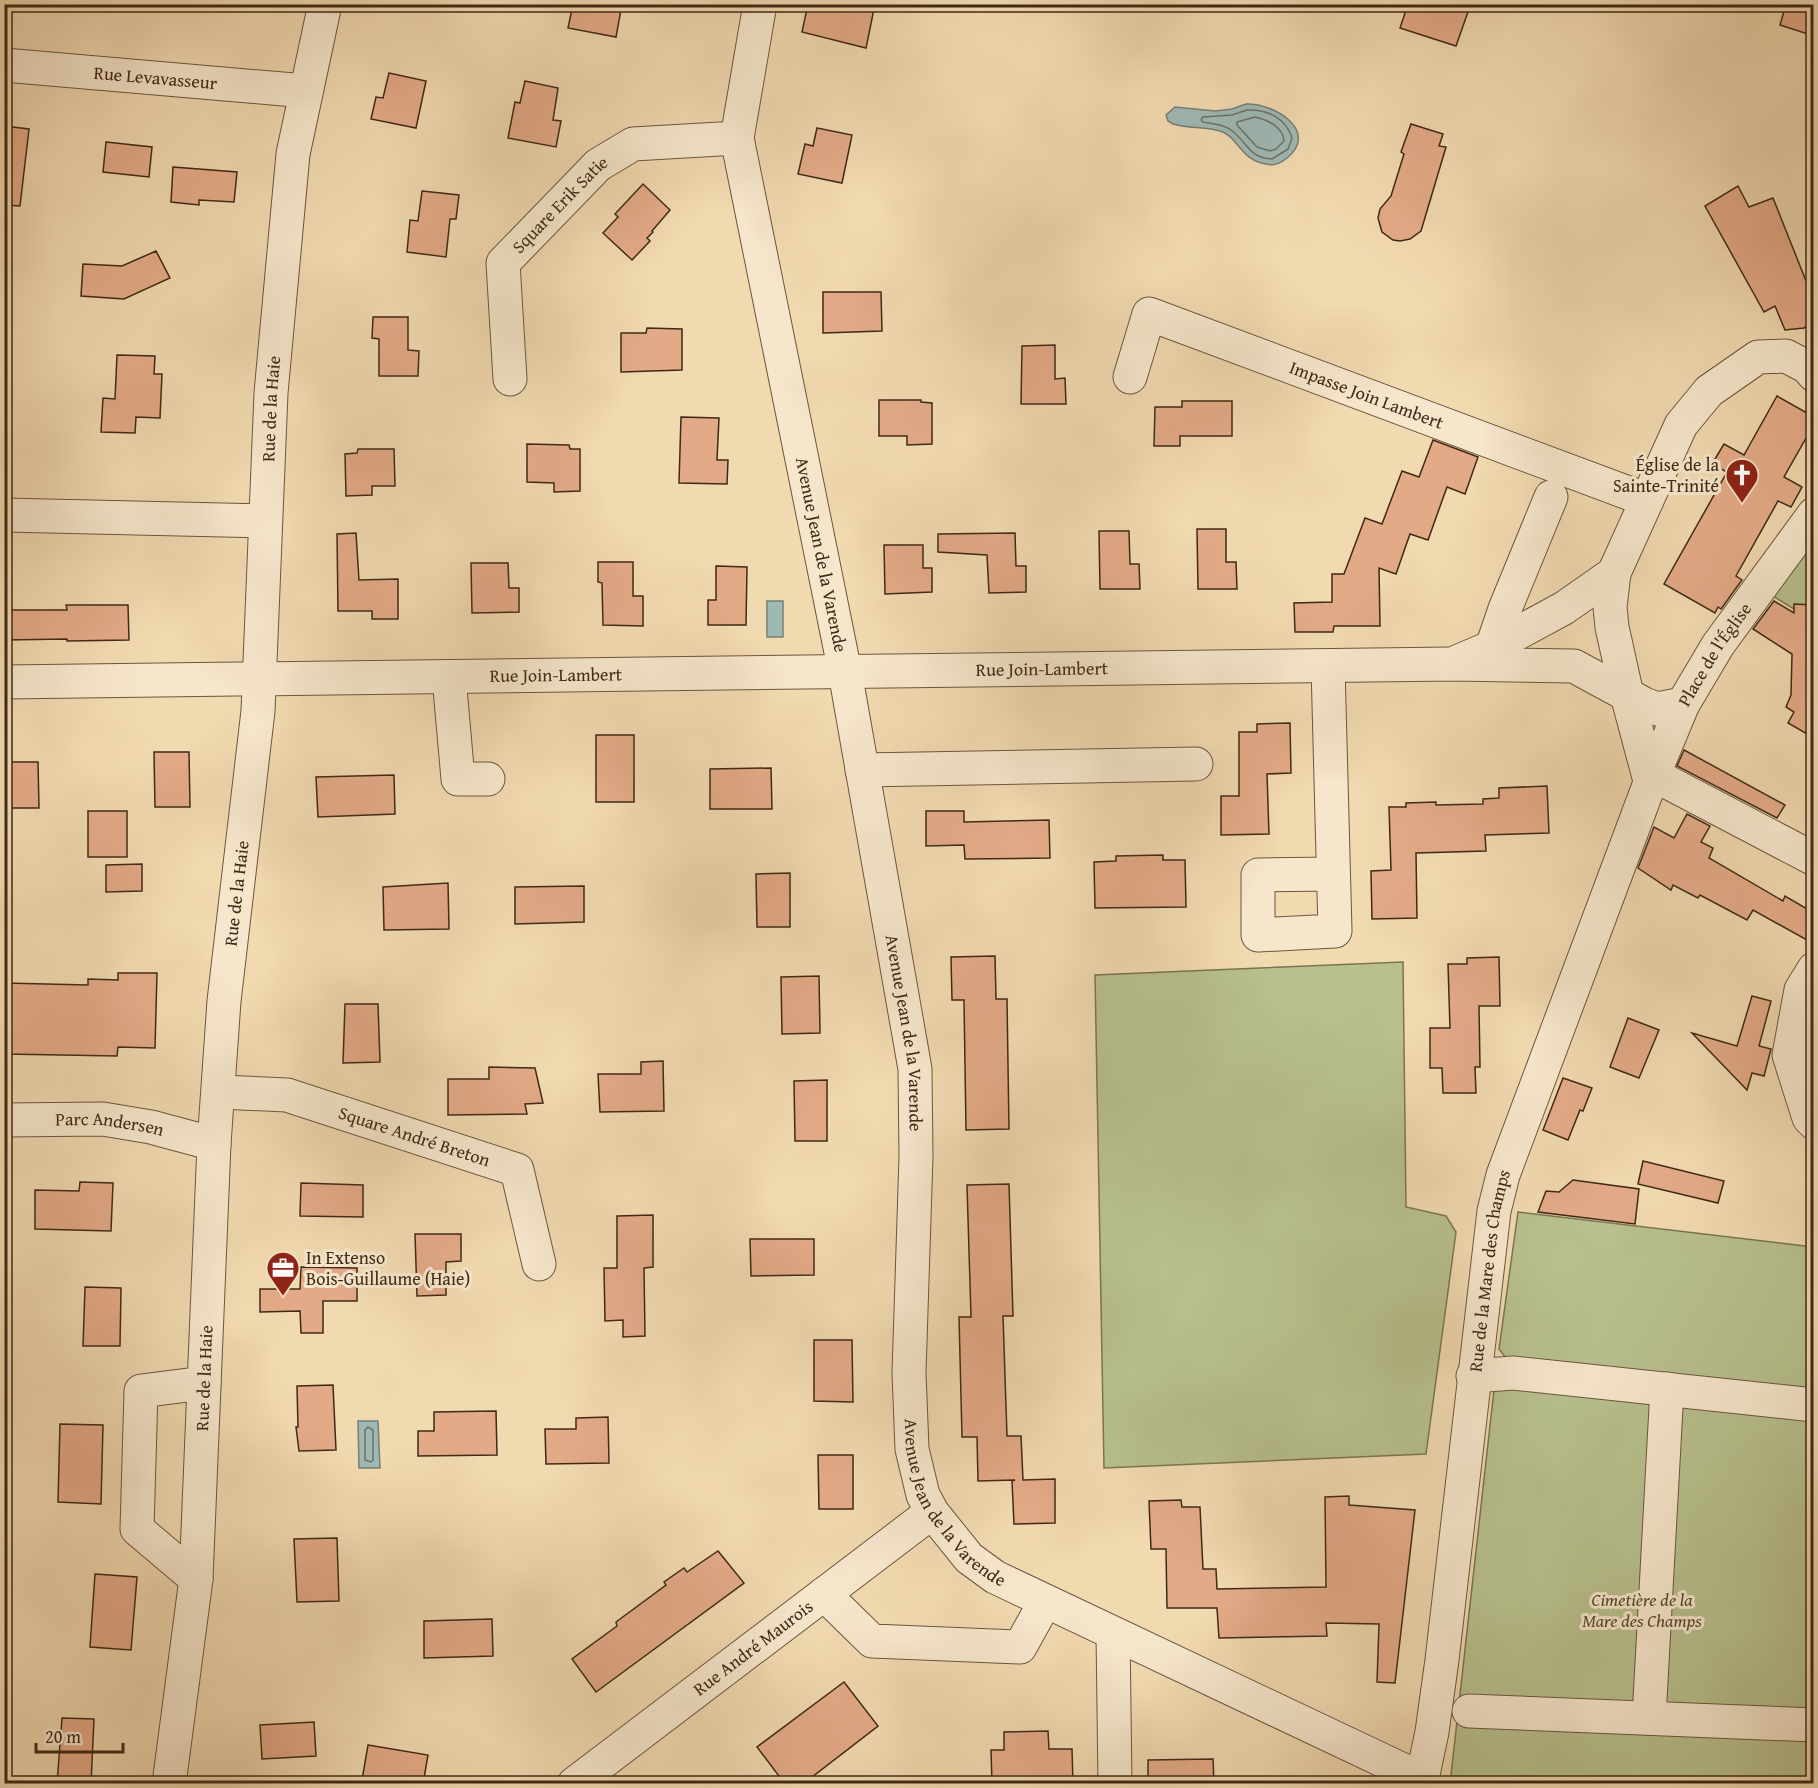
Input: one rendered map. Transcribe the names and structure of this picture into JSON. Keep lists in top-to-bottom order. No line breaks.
{"streets":{"street":["Rue Levavasseur","Square Erik Satie","Impasse Join Lambert","Rue de la Haie","Avenue Jean de la Varende","Place de l'Église","Rue Join-Lambert","Parc Andersen","Square André Breton","Rue de la Mare des Champs","Rue André Maurois"]},"crossings":[["Rue Levavasseur","Rue de la Haie"],["Square Erik Satie","Avenue Jean de la Varende"],["Rue de la Haie","Rue Join-Lambert"],["Rue de la Haie","Parc Andersen"],["Rue de la Haie","Square André Breton"],["Avenue Jean de la Varende","Rue Join-Lambert"],["Avenue Jean de la Varende","Rue de la Mare des Champs"],["Avenue Jean de la Varende","Rue André Maurois"],["Place de l'Église","Rue Join-Lambert"],["Place de l'Église","Rue de la Mare des Champs"]],"parks":["Cimetière de la Mare des Champs"],"places":{"church":["Église de la Sainte-Trinité"],"office":["In Extenso Bois-Guillaume (Haie)"]},"scale_bar":"20 m"}
